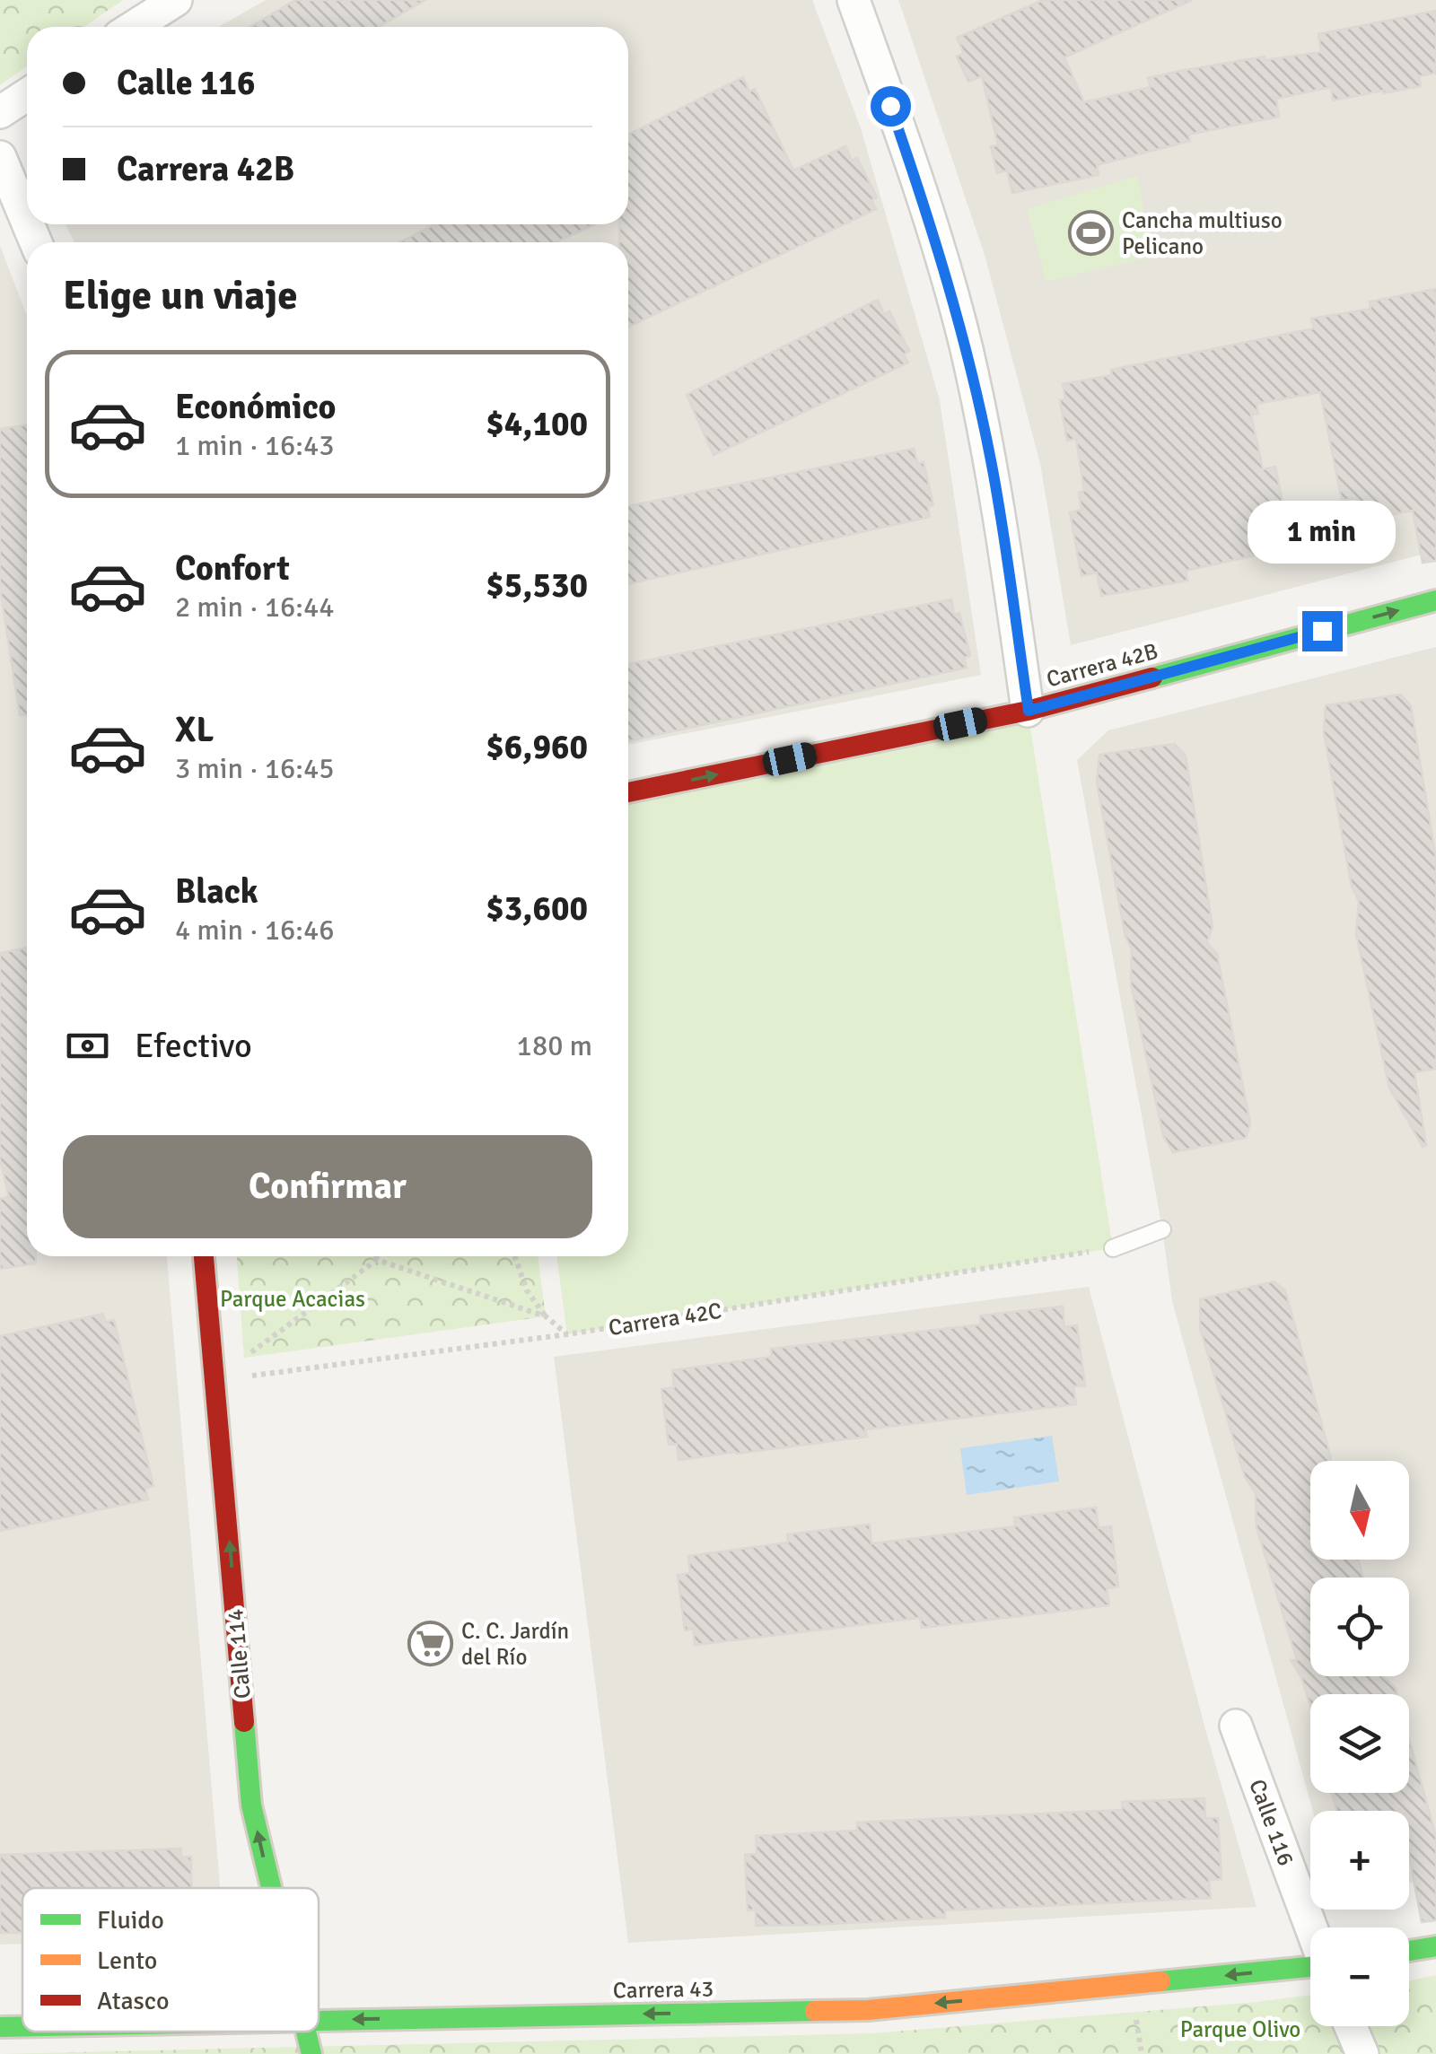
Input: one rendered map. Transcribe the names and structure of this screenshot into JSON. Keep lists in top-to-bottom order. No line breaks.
{"streets":{"street":["Carrera 42B","Calle 114","Calle 116","Carrera 43"],"path":["Carrera 42C"]},"crossings":[["Carrera 42C","Calle 114"]],"one_way":["Carrera 42B","Calle 114","Carrera 43"],"parks":["Parque Acacias","Parque Olivo"],"places":{"sports":["Cancha multiuso Pelicano"],"supermarket":["C. C. Jardín del Río"]},"legend":["Fluido","Lento","Atasco"],"north":"bottom","page":{"banner":["Calle 116","Carrera 42B"],"heading":"Elige un viaje","list":[{"name":"Económico","note":"1 min · 16:43","value":"$4,100"},{"name":"Confort","note":"2 min · 16:44","value":"$5,530"},{"name":"XL","note":"3 min · 16:45","value":"$6,960"},{"name":"Black","note":"4 min · 16:46","value":"$3,600"}],"bubble":"1 min","pay":["Efectivo","180 m"],"buttons":"Confirmar","map_buttons":["+","−"]}}
